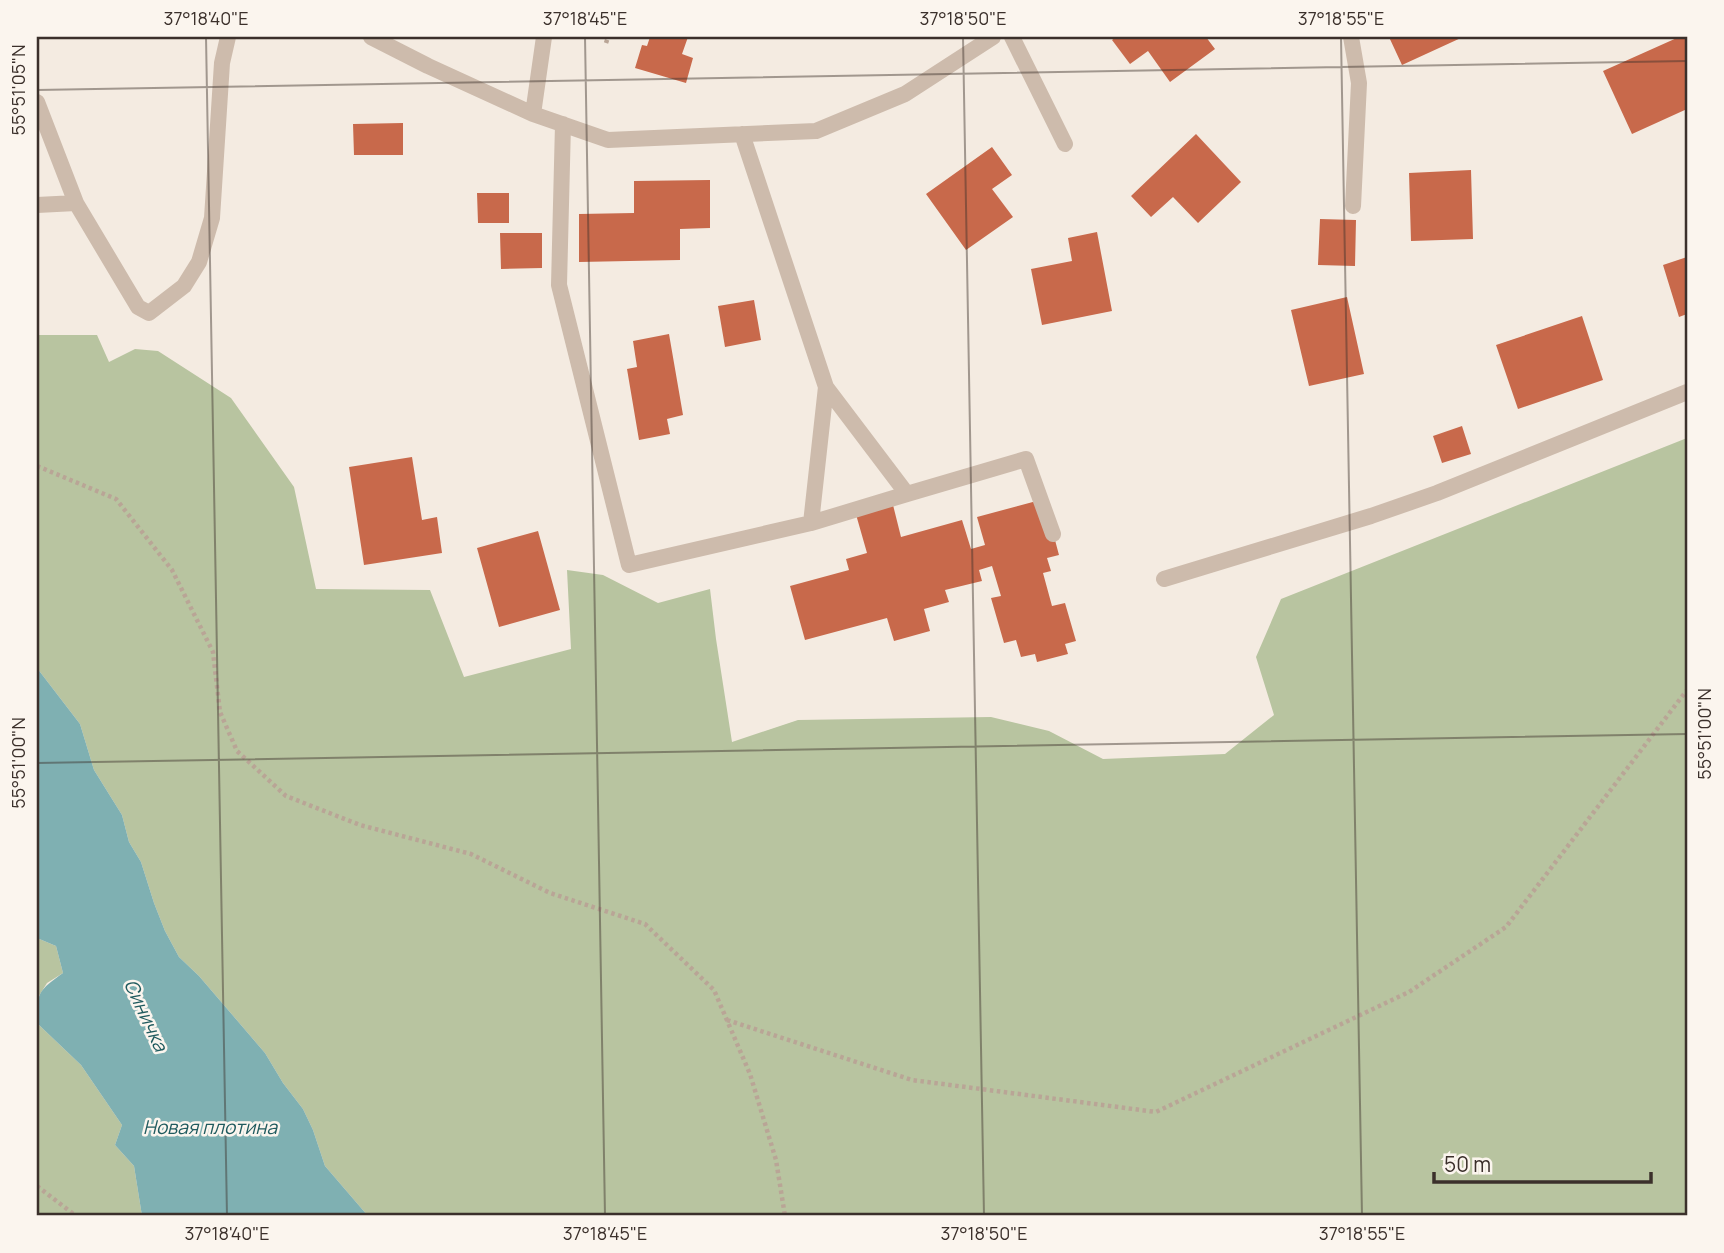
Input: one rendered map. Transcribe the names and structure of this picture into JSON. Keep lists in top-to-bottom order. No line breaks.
{"water":["Синичка","Новая плотина"],"scale_bar":"50 m","coordinates":["37°18'40\"E","37°18'45\"E","37°18'50\"E","37°18'55\"E","55°51'05\"N","55°51'00\"N"]}
